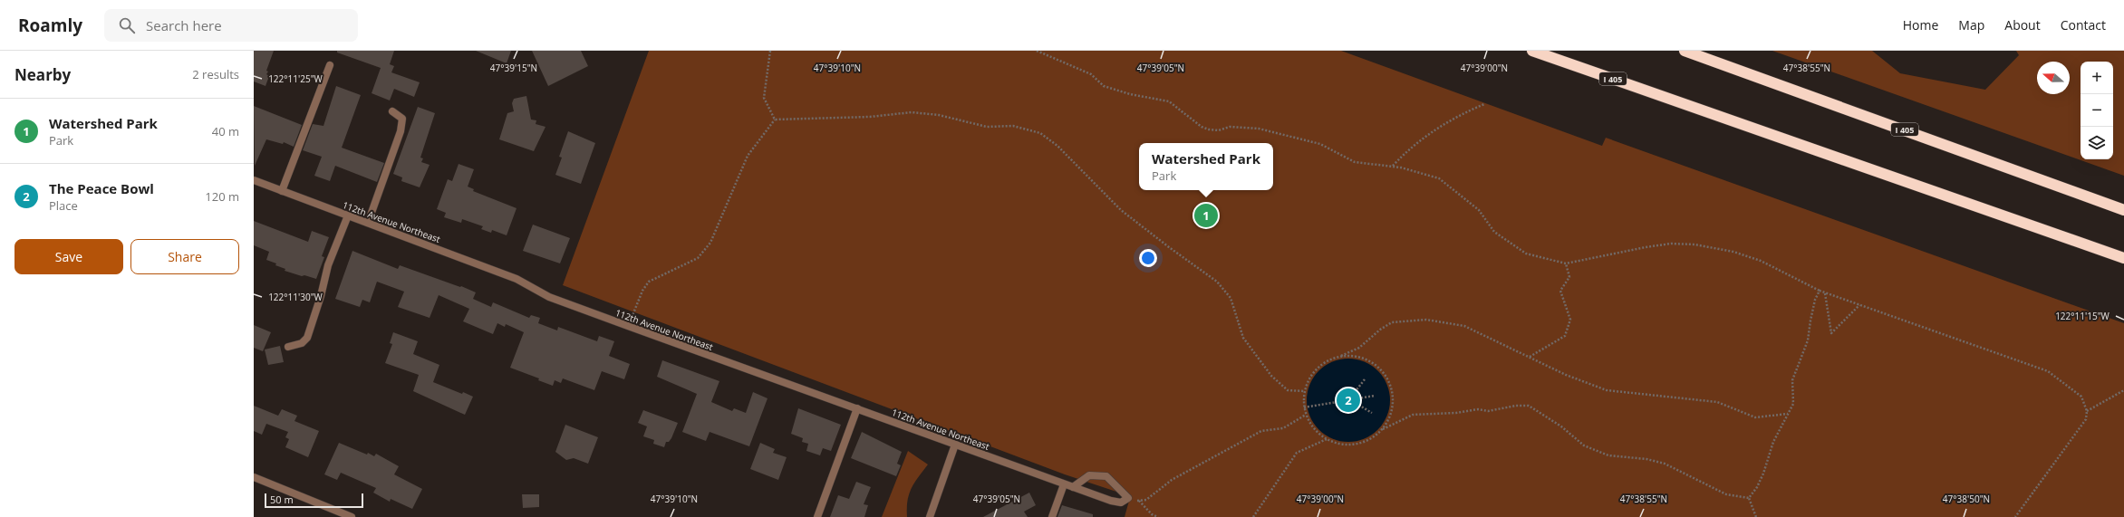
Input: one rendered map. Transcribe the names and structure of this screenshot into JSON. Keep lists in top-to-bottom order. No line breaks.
{"streets":{"highway":["I 405"],"street":["112th Avenue Northeast"]},"scale_bar":"50 m","north":"left","page":{"header":"Roamly","search":"Search here","nav":["Home","Map","About","Contact"],"heading":["Nearby","2 results"],"map_buttons":["+","−"],"list":[{"mark":"1","name":"Watershed Park","note":"Park","value":"40 m"},{"mark":"2","name":"The Peace Bowl","note":"Place","value":"120 m"}],"popup":["Watershed Park","Park"],"pins":["1","2"],"buttons":["Save","Share"],"scale":"50 m"},"coordinates":["47°38'55\"N","47°39'15\"N","47°39'10\"N","47°39'05\"N","47°39'00\"N","122°11'25\"W","122°11'30\"W","122°11'15\"W","47°38'50\"N"]}
